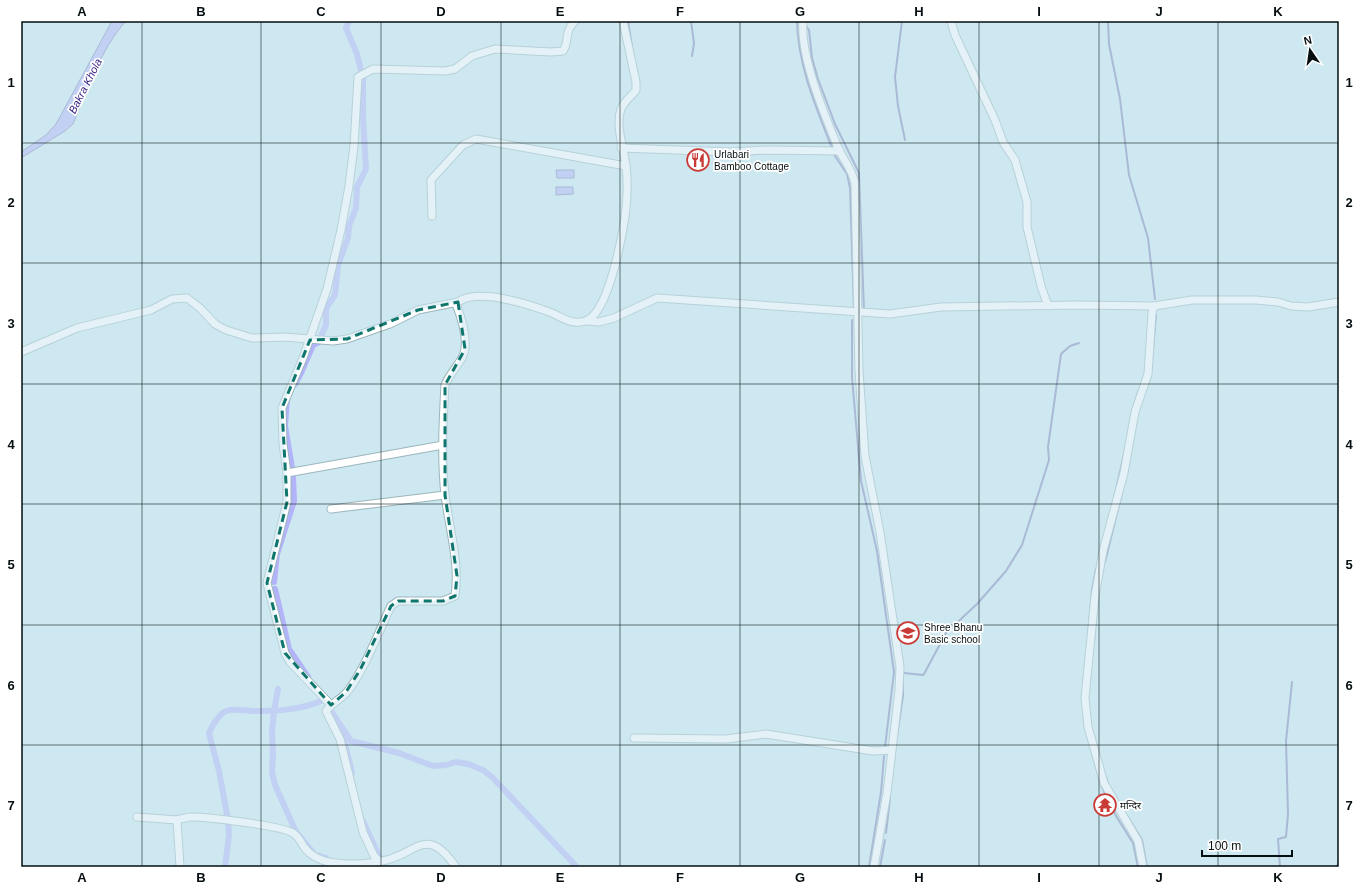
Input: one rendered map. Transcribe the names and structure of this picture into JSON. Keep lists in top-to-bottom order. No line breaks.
{"water":["Bakra Khola"],"places":{"restaurant":["Urlabari Bamboo Cottage"],"school or university":["Shree Bhanu Basic school"],"temple":["मन्दिर"]},"scale_bar":"100 m","north":"top","grid":{"columns":["A","B","C","D","E","F","G","H","I","J","K"],"rows":["1","2","3","4","5","6","7"]}}
